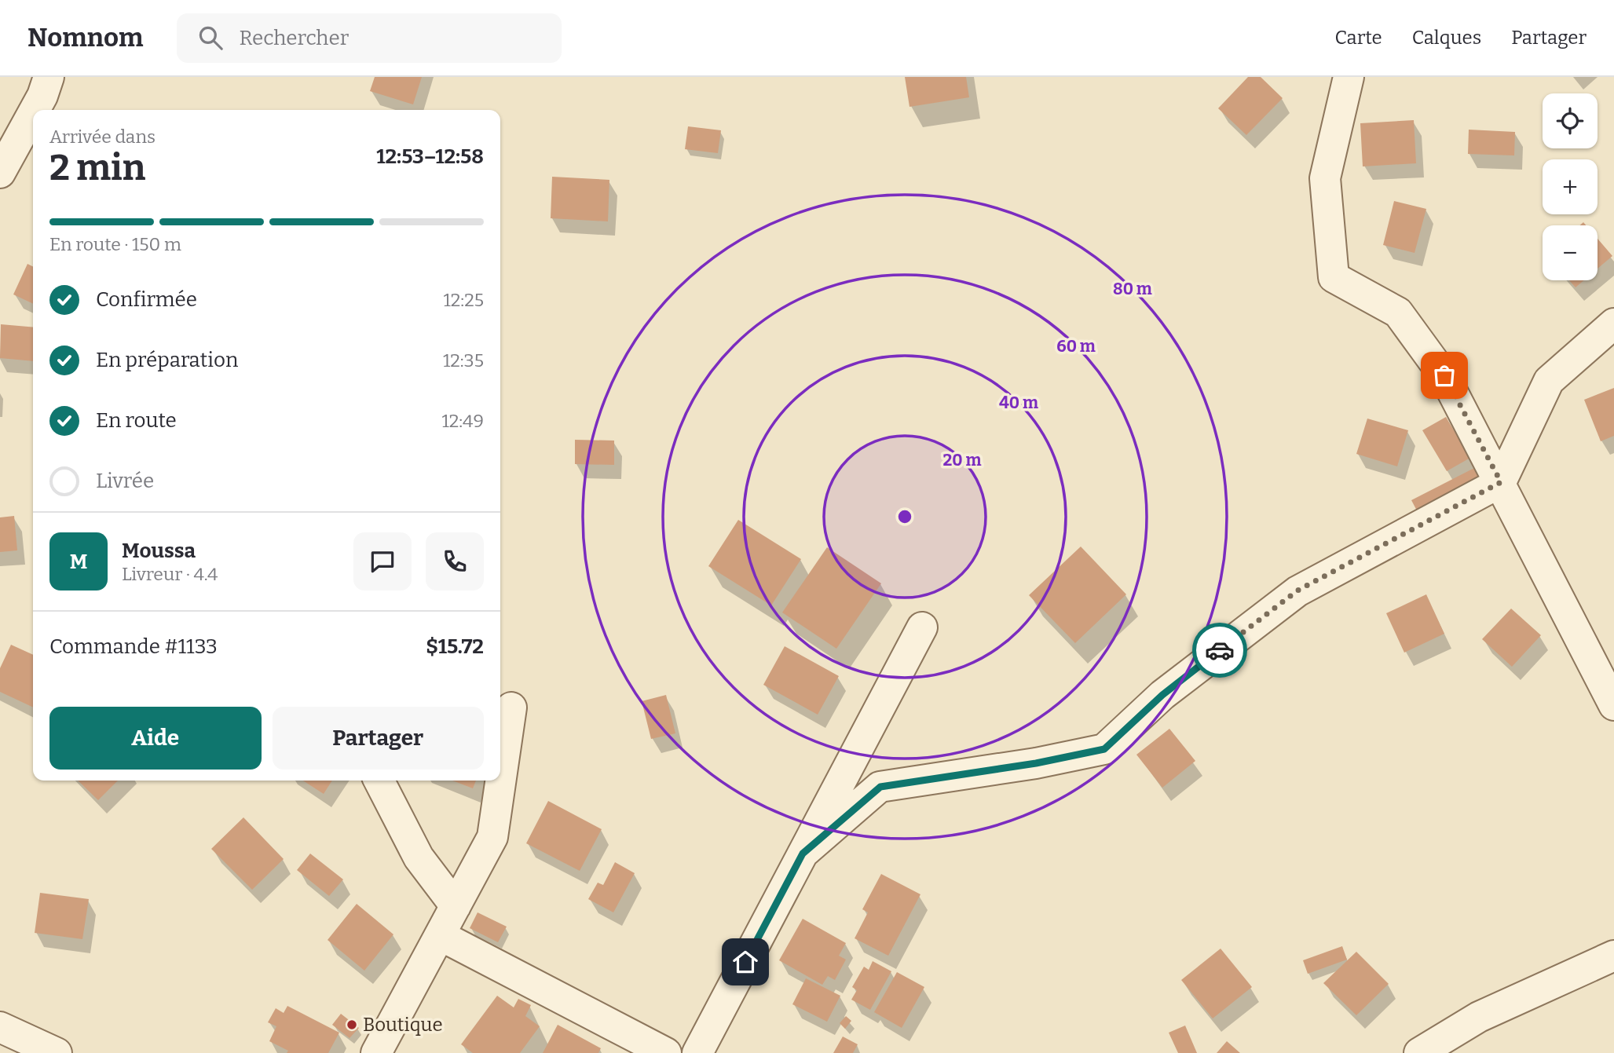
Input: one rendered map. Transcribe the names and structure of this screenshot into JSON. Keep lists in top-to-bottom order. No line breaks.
{"places":["Boutique"],"page":{"header":"Nomnom","search":"Rechercher","nav":["Carte","Calques","Partager"],"map_buttons":["+","−"],"heading":["2 min","Arrivée dans","12:53–12:58"],"panel":["Moussa","Livreur · 4.4","Commande #1133","$15.72"],"bar":"En route · 150 m","list":[["Confirmée","12:25"],["En préparation","12:35"],["En route","12:49"],"Livrée"],"round":"M","buttons":["Aide","Partager"]},"rings":["80 m","60 m","40 m","20 m"]}
